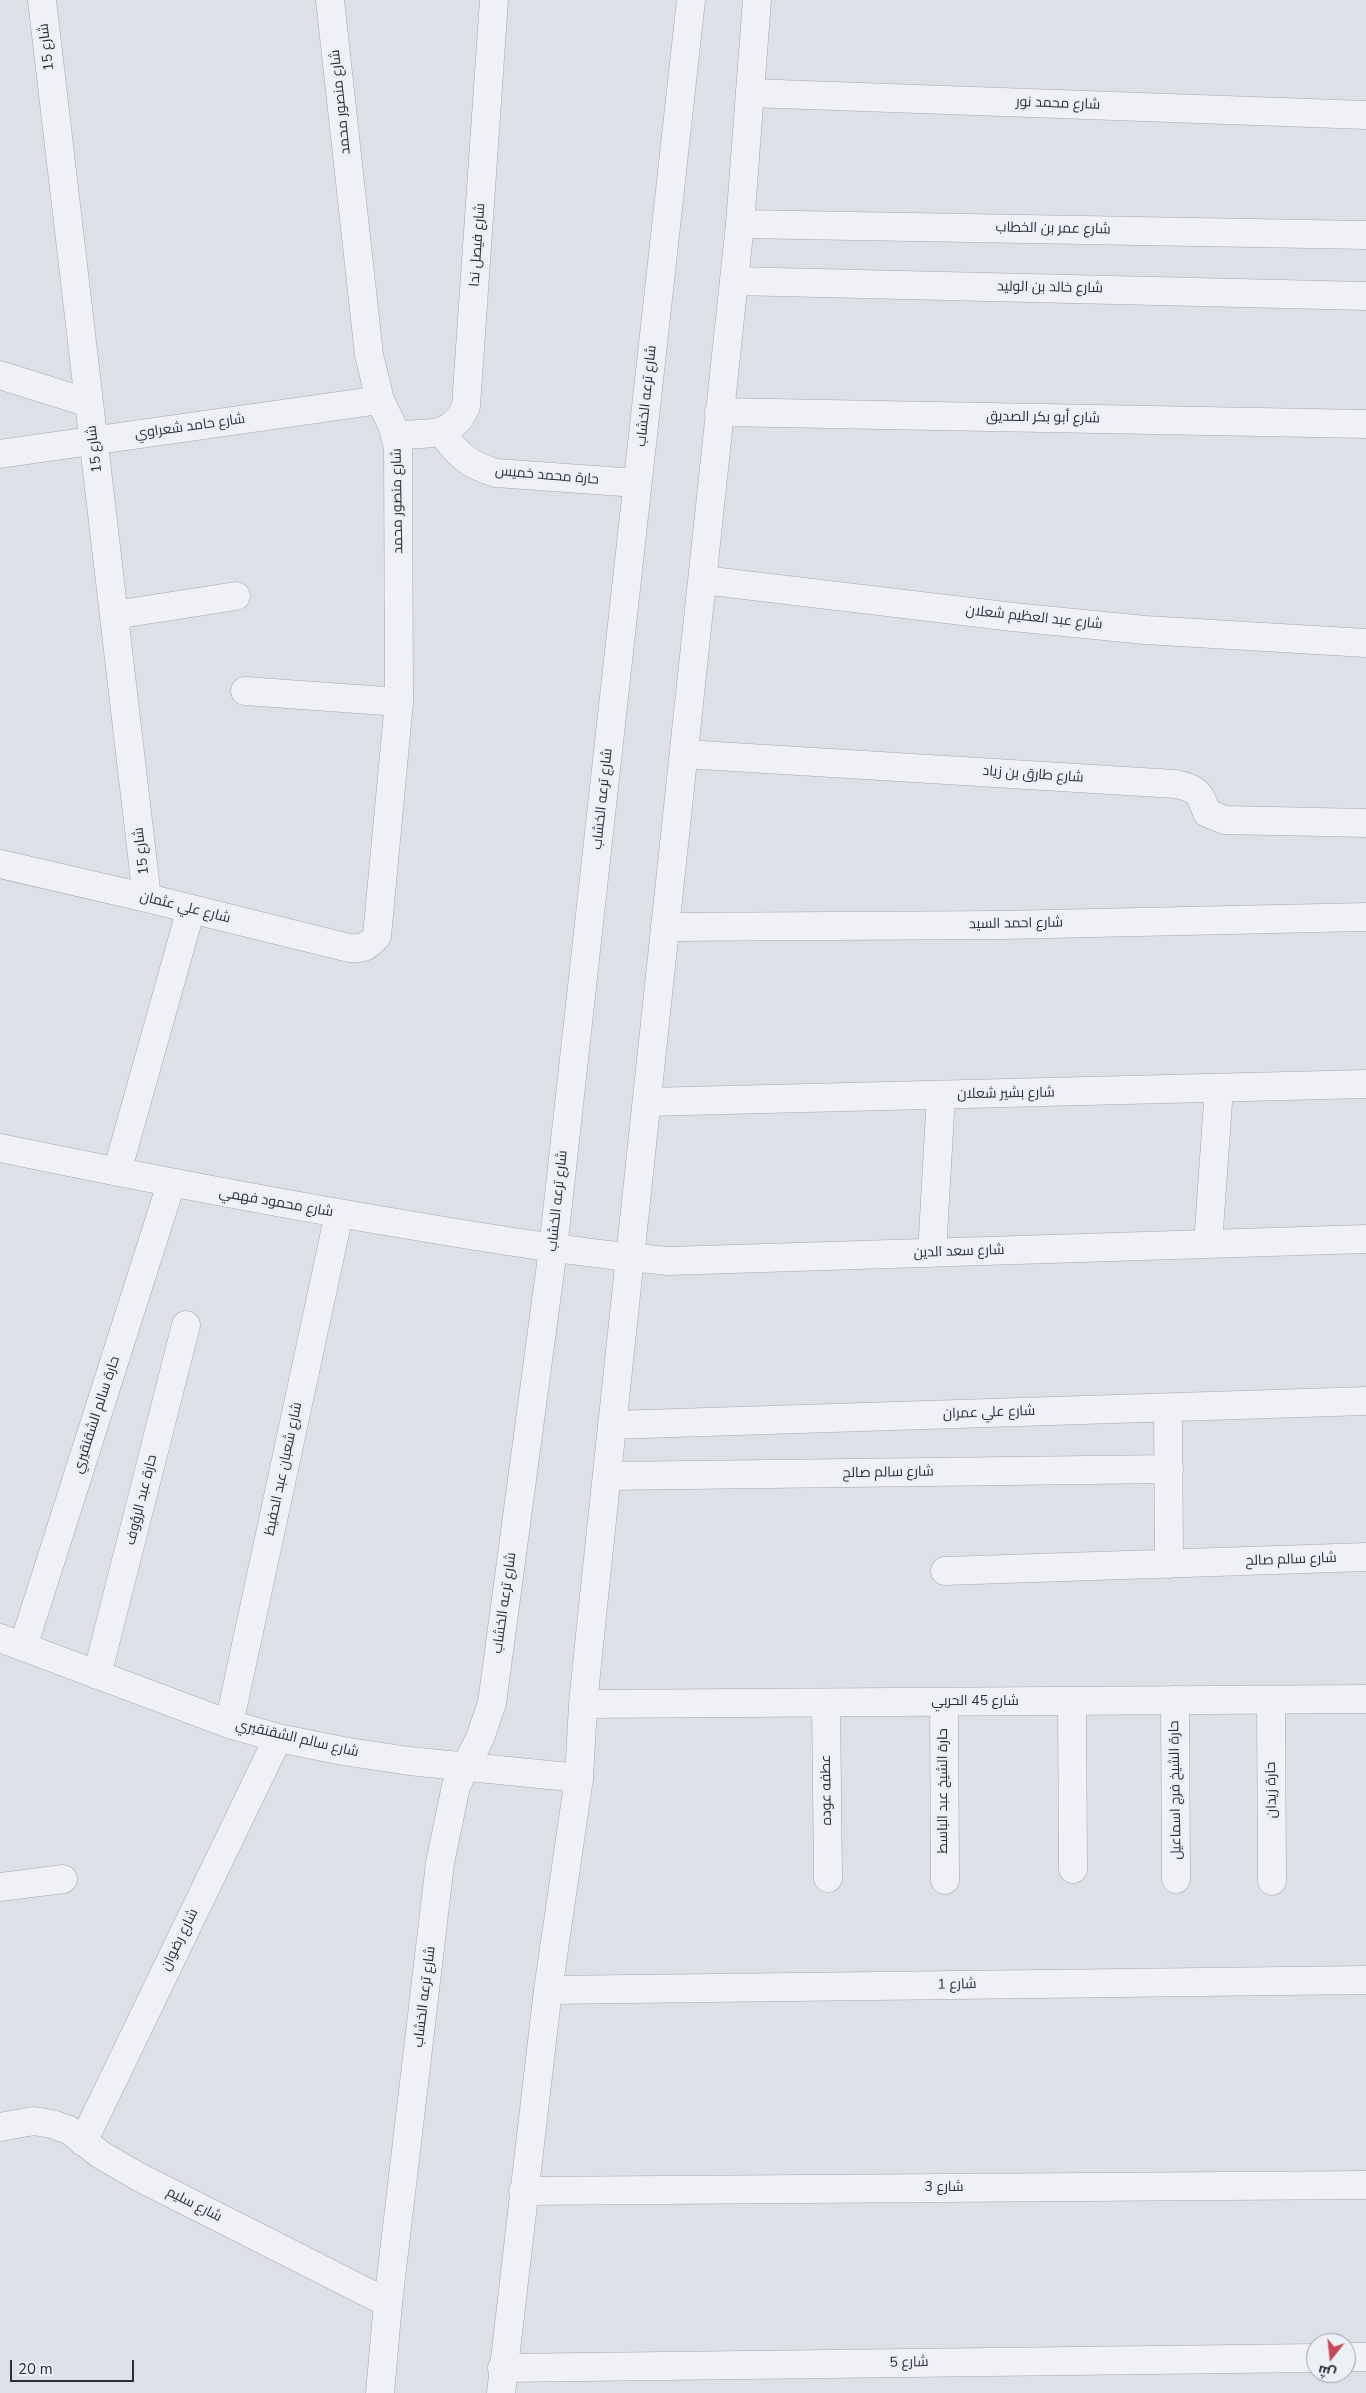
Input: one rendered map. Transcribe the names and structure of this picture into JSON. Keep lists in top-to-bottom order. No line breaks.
{"streets":{"street":["شارع 15","شارع منصور محمد","شارع محمد نور","شارع عمر بن الخطاب","شارع فيصل ندا","شارع خالد بن الوليد","شارع ترعه الخشاب","شارع أبو بكر الصديق","شارع حامد شعراوي","حارة محمد خميس","شارع عبد العظيم شعلان","شارع طارق بن زياد","شارع علي عثمان","شارع احمد السيد","شارع بشير شعلان","شارع محمود فهمي","شارع سعد الدين","شارع علي عمران","حارة سالم الشقنقيري","شارع شعبان عبد الحفيظ","شارع سالم صالح","حارة عبد الرؤوف","شارع 45 الحربي","شارع سالم الشقنقيري","عطفه عوده","حارة الشيخ فرج اسماعيل","حارة زيدان","حارة الشيخ عبد الباسط","شارع رضوان","شارع 1","شارع 3","شارع سليم","شارع 5"]},"crossings":[["شارع 15","شارع حامد شعراوي"],["شارع 15","شارع علي عثمان"],["شارع منصور محمد","شارع حامد شعراوي"],["شارع منصور محمد","شارع علي عثمان"],["شارع فيصل ندا","حارة محمد خميس"],["شارع ترعه الخشاب","حارة محمد خميس"],["شارع ترعه الخشاب","شارع محمود فهمي"],["شارع ترعه الخشاب","شارع سعد الدين"],["شارع ترعه الخشاب","شارع سالم الشقنقيري"],["شارع ترعه الخشاب","شارع سليم"],["شارع محمود فهمي","شارع سعد الدين"],["شارع محمود فهمي","حارة سالم الشقنقيري"],["شارع محمود فهمي","شارع شعبان عبد الحفيظ"],["حارة سالم الشقنقيري","شارع سالم الشقنقيري"],["شارع شعبان عبد الحفيظ","شارع سالم الشقنقيري"],["حارة عبد الرؤوف","شارع سالم الشقنقيري"],["شارع 45 الحربي","عطفه عوده"],["شارع 45 الحربي","حارة الشيخ فرج اسماعيل"],["شارع 45 الحربي","حارة زيدان"],["شارع 45 الحربي","حارة الشيخ عبد الباسط"],["شارع سالم الشقنقيري","شارع رضوان"],["شارع رضوان","شارع سليم"]],"scale_bar":"20 m","north":"bottom"}
